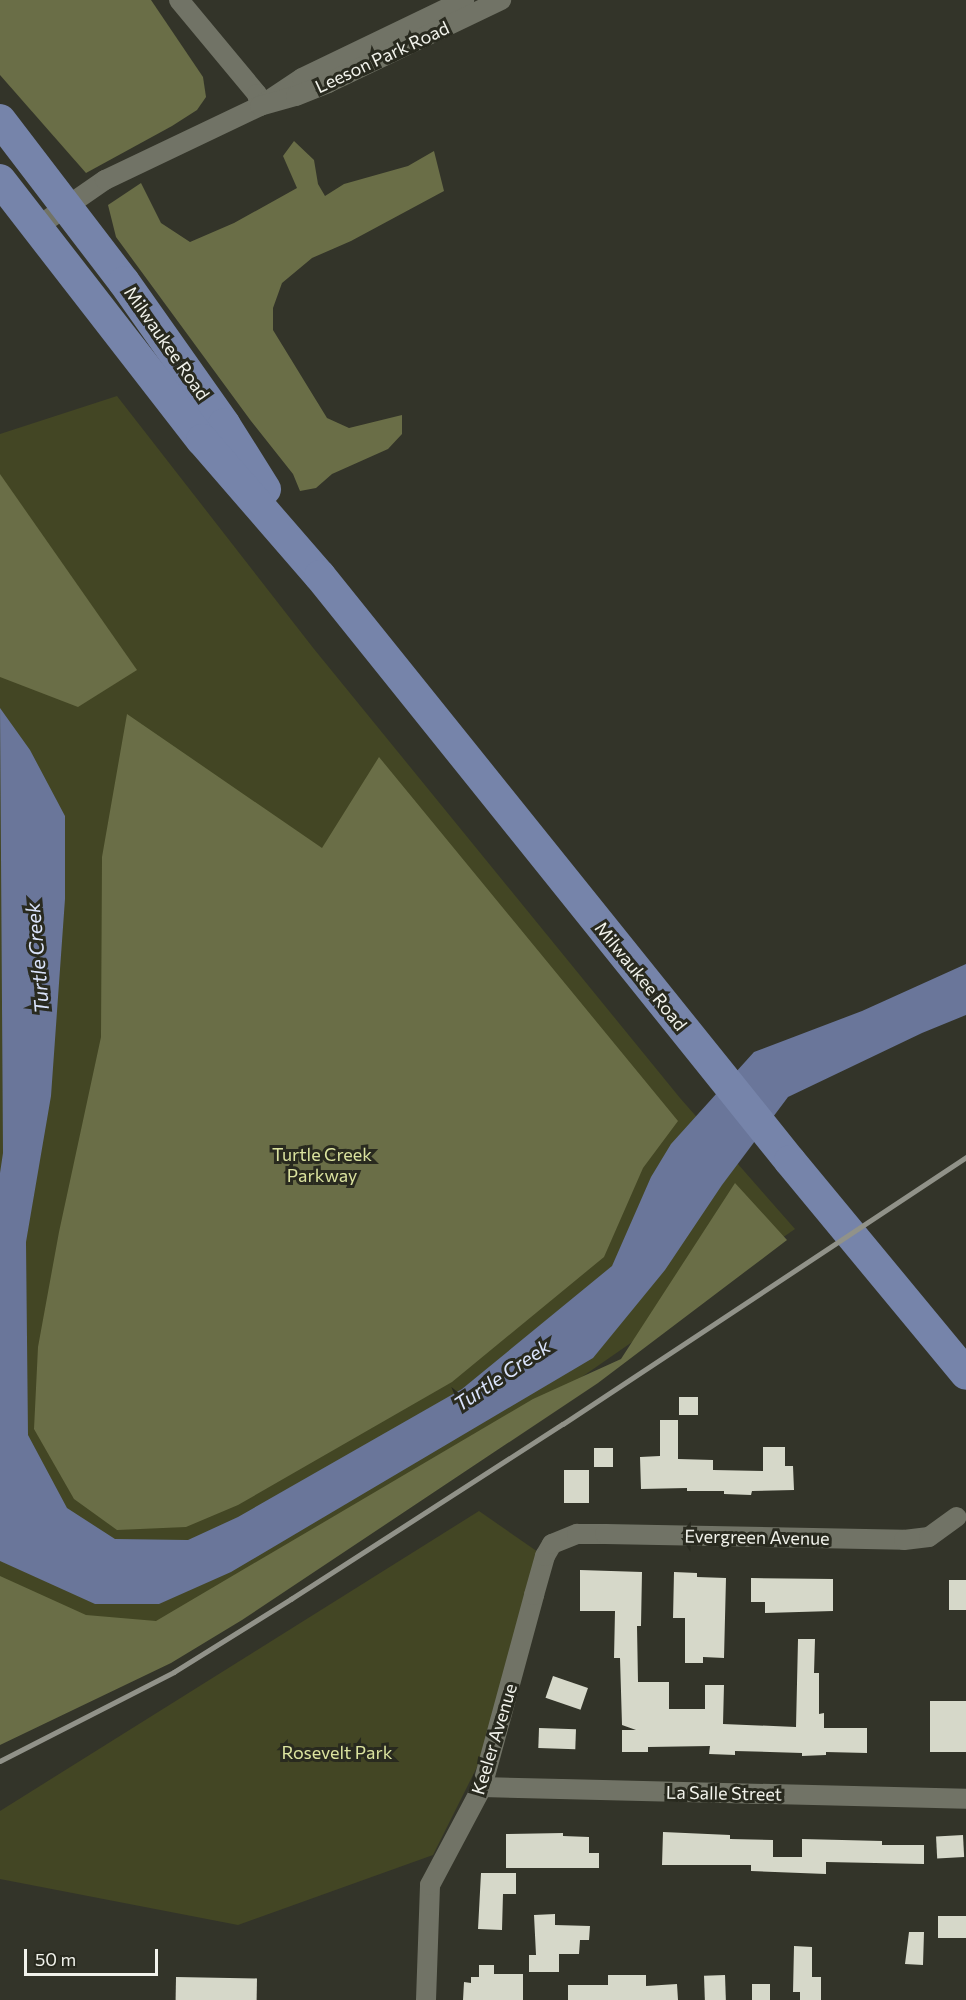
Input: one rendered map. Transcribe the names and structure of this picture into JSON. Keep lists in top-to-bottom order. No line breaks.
{"streets":{"main road":["Milwaukee Road"],"street":["Leeson Park Road","Evergreen Avenue","Keeler Avenue","La Salle Street"]},"crossings":[["Leeson Park Road","Milwaukee Road"],["Evergreen Avenue","Keeler Avenue"],["Keeler Avenue","La Salle Street"]],"water":["Turtle Creek"],"parks":["Turtle Creek Parkway","Rosevelt Park"],"scale_bar":"50 m"}
